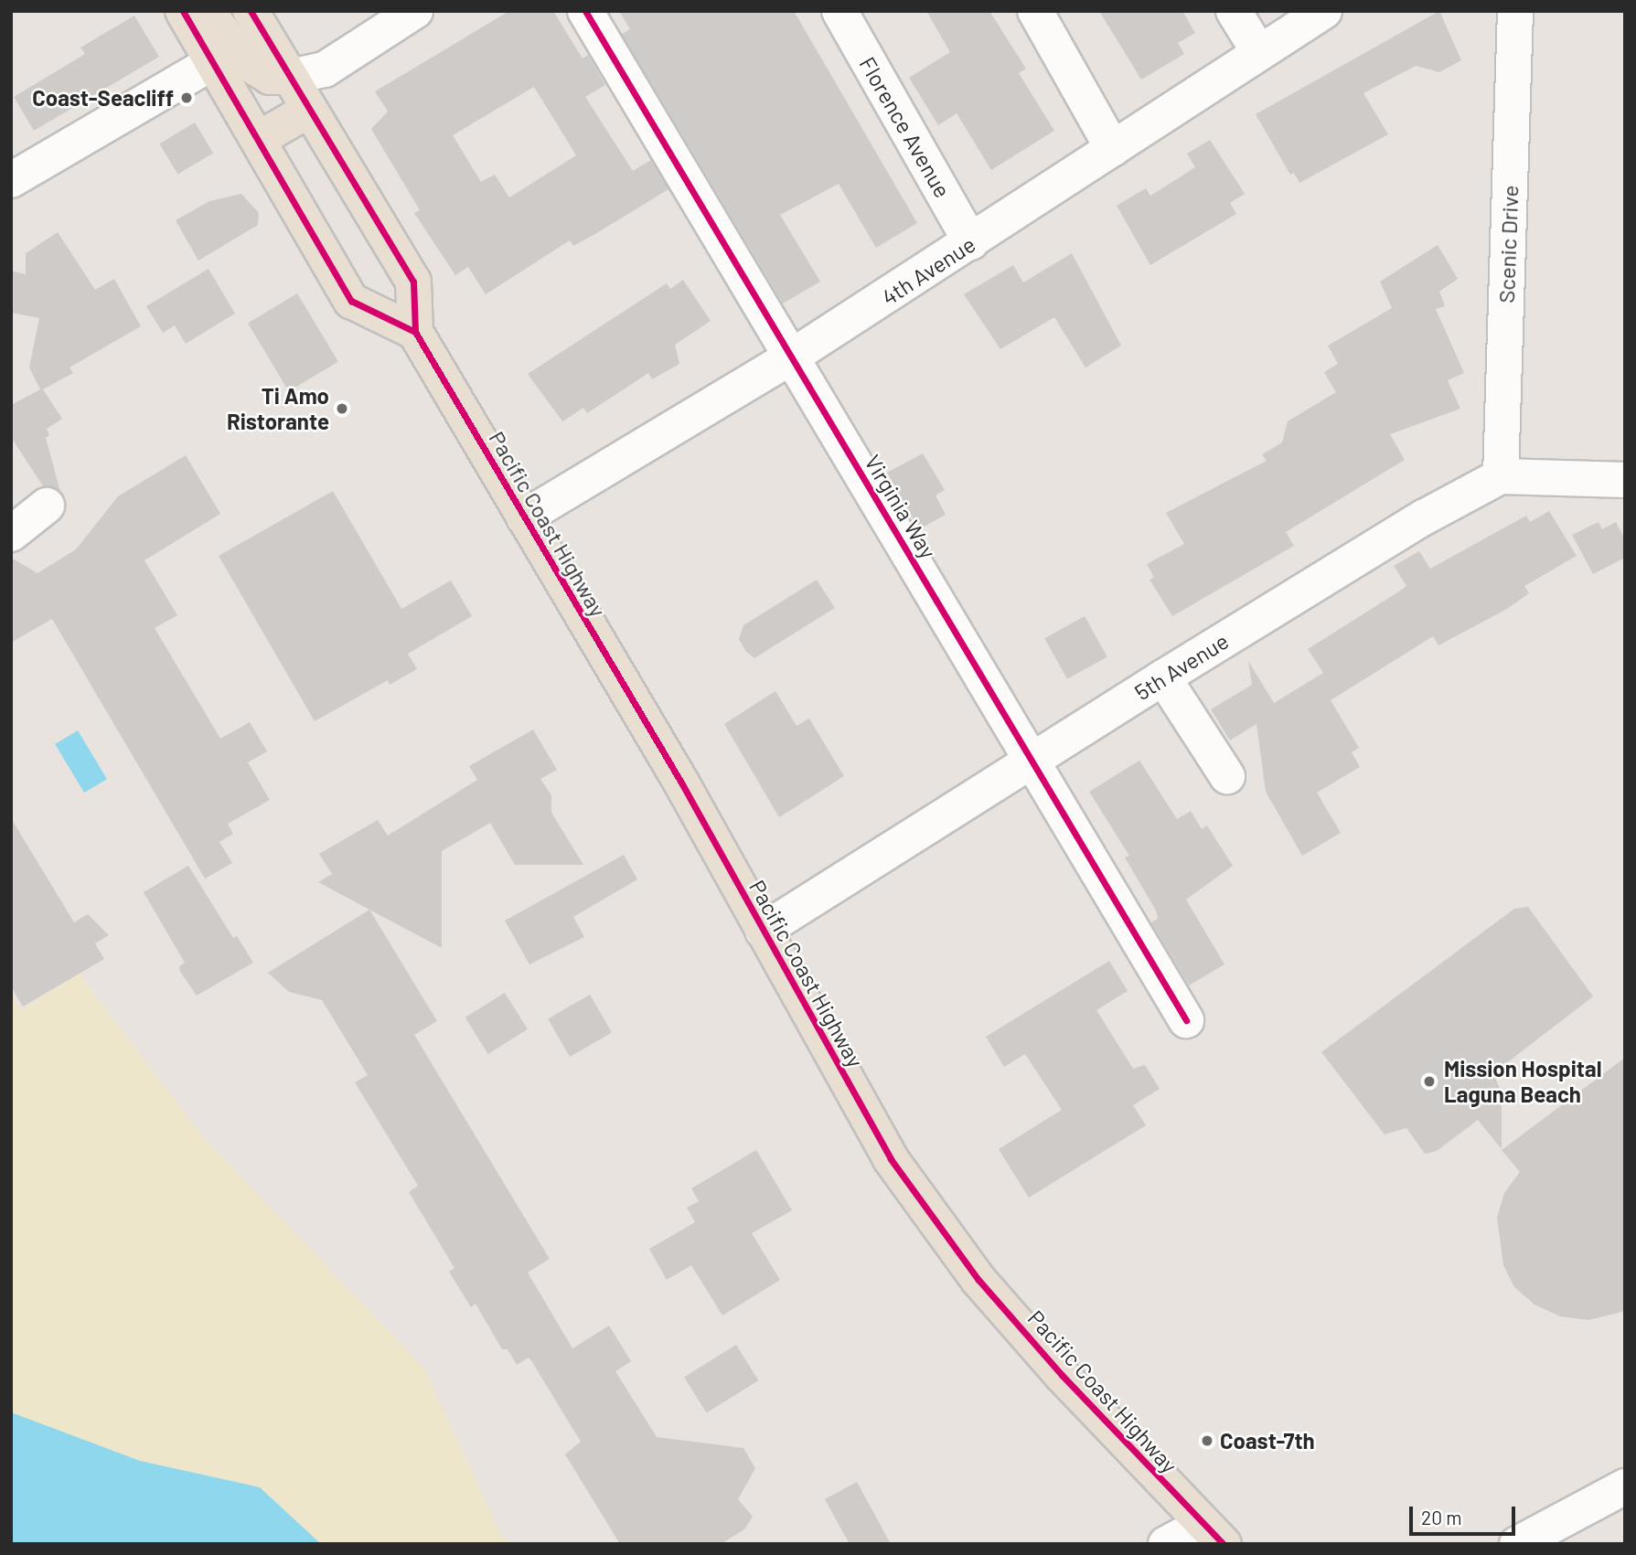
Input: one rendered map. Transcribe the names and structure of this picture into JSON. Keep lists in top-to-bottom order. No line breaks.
{"streets":{"highway":["Pacific Coast Highway"],"street":["Florence Avenue","Scenic Drive","4th Avenue","Virginia Way","5th Avenue"]},"crossings":[["Florence Avenue","4th Avenue"],["Scenic Drive","5th Avenue"],["4th Avenue","Virginia Way"],["4th Avenue","Pacific Coast Highway"],["Virginia Way","5th Avenue"],["Pacific Coast Highway","5th Avenue"]],"places":["Coast-Seacliff","Ti Amo Ristorante","Mission Hospital Laguna Beach","Coast-7th"],"scale_bar":"20 m"}
